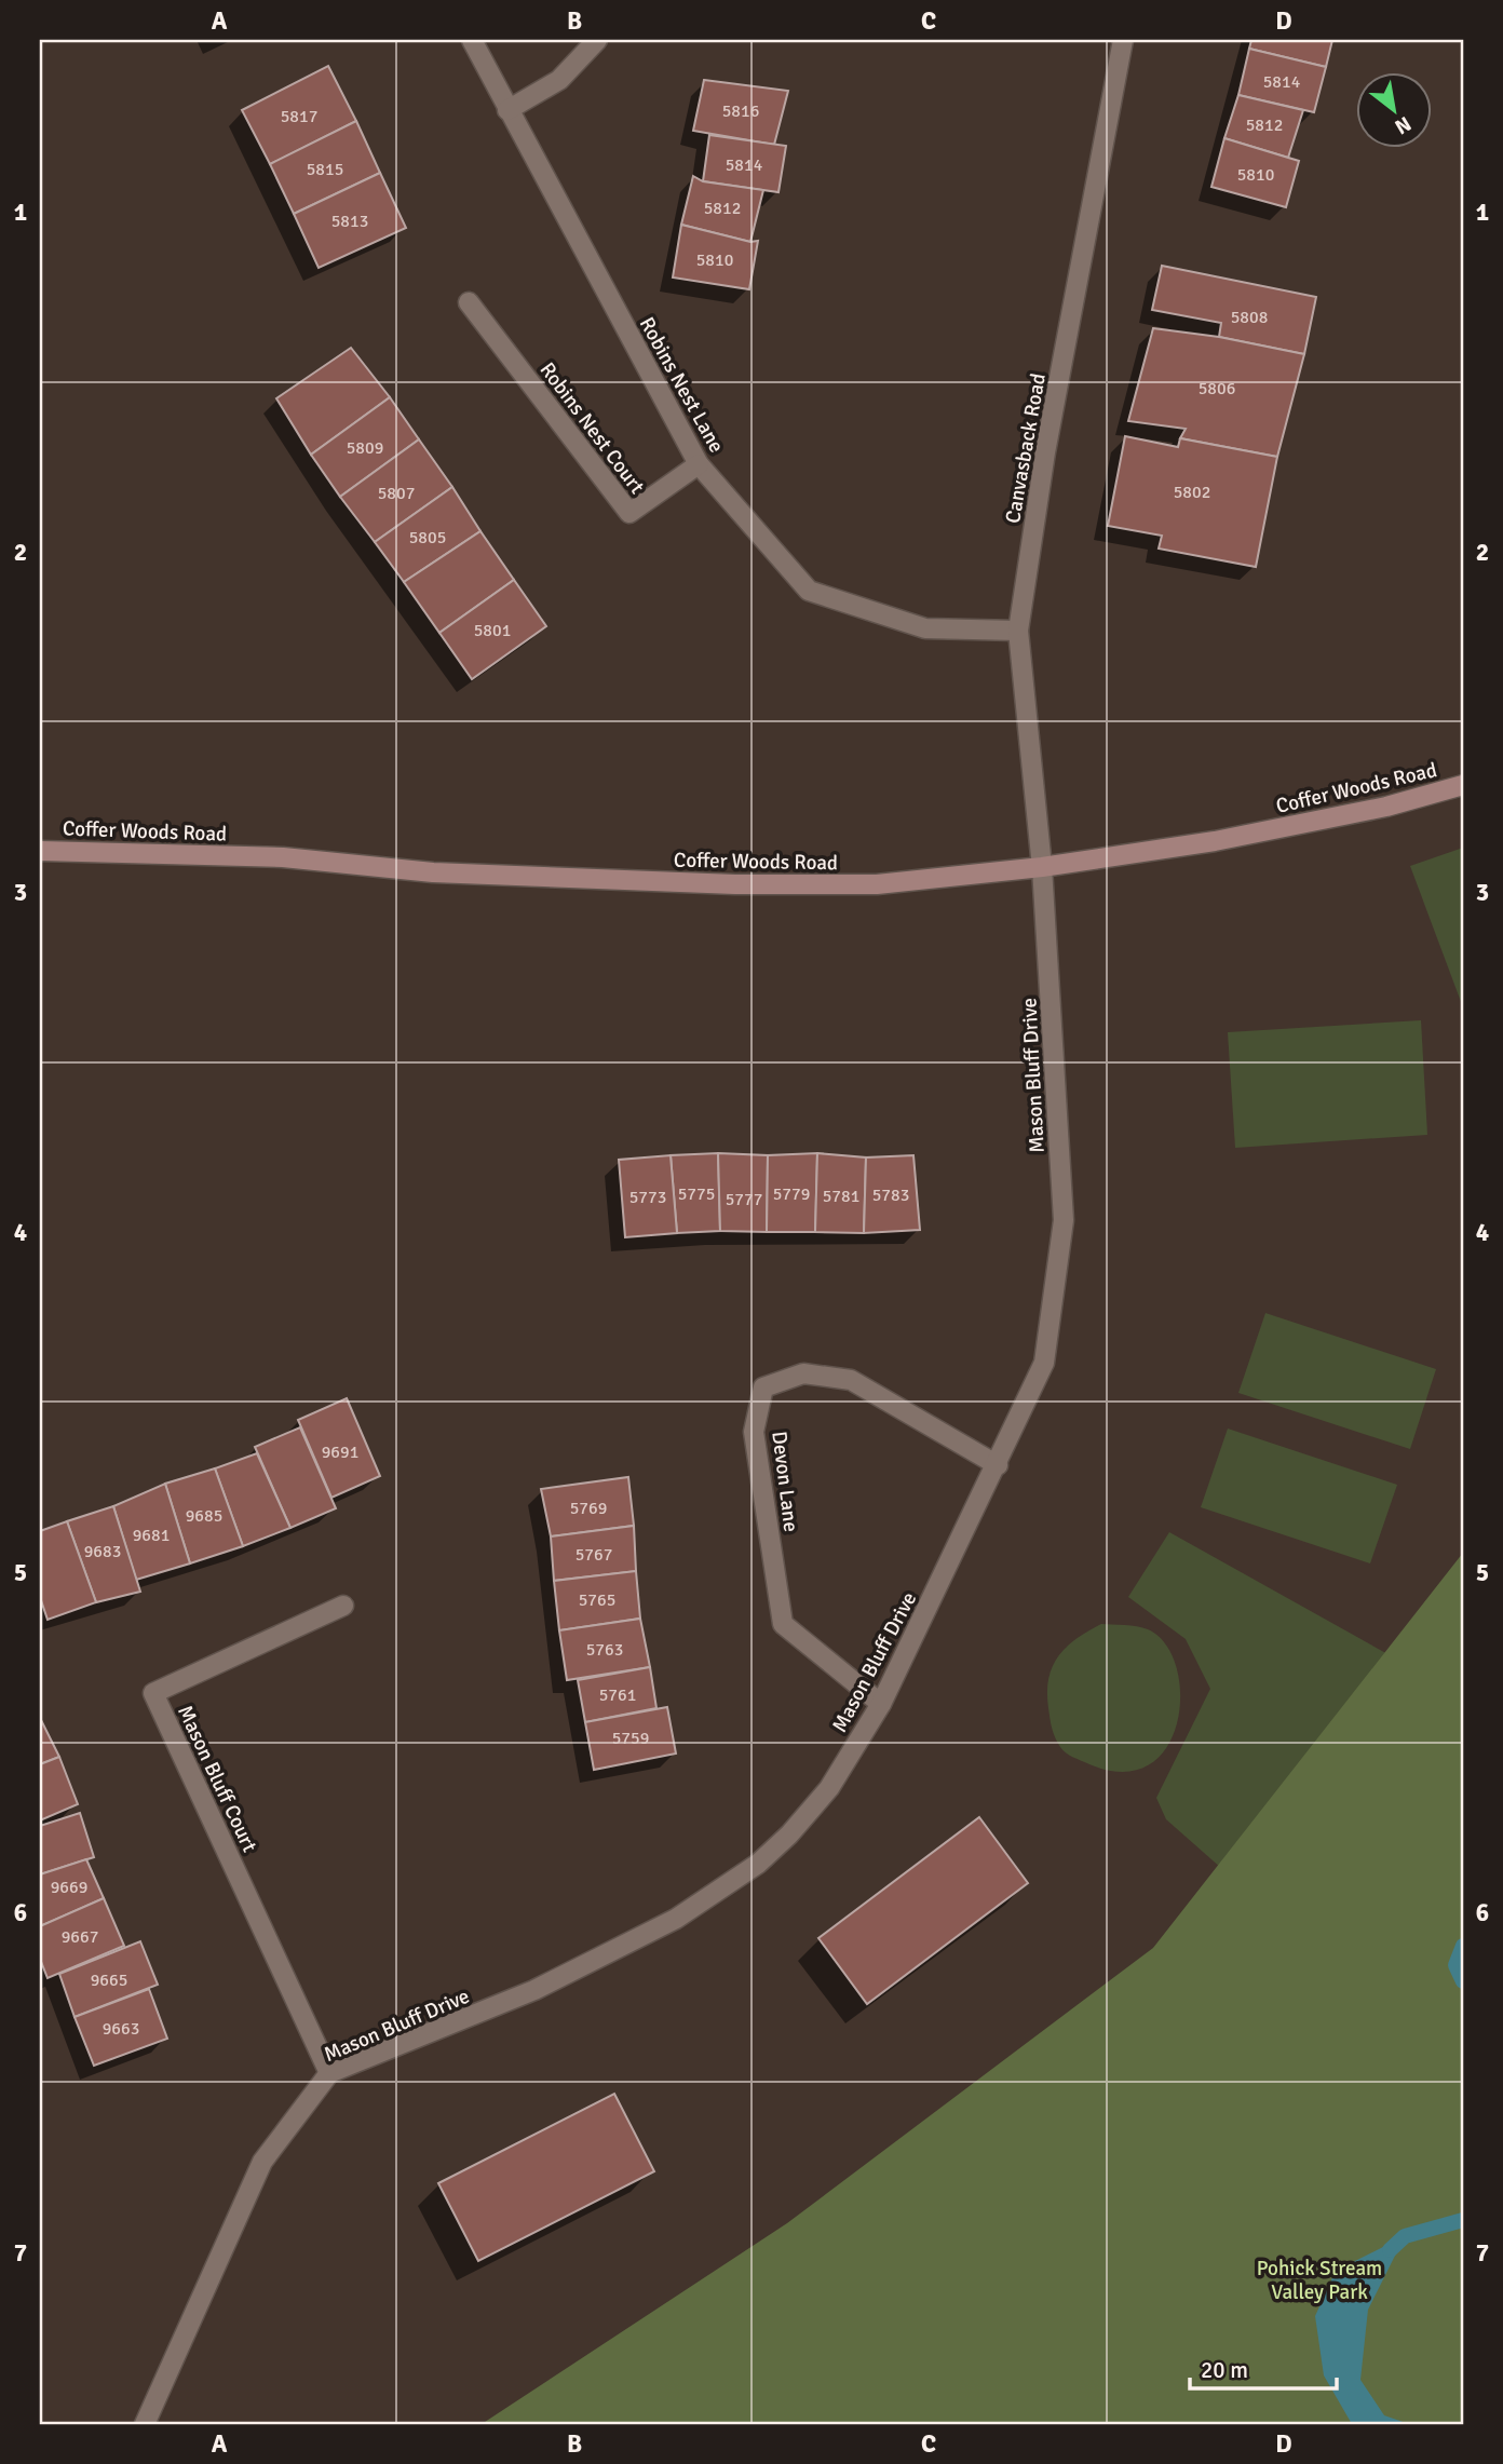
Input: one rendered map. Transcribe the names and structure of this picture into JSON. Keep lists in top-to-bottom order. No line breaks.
{"streets":{"street":["Robins Nest Lane","Robins Nest Court","Canvasback Road","Coffer Woods Road","Mason Bluff Drive","Devon Lane","Mason Bluff Court"]},"crossings":[["Robins Nest Lane","Robins Nest Court"],["Robins Nest Lane","Canvasback Road"],["Canvasback Road","Coffer Woods Road"],["Canvasback Road","Mason Bluff Drive"],["Coffer Woods Road","Mason Bluff Drive"],["Mason Bluff Drive","Devon Lane"],["Mason Bluff Drive","Mason Bluff Court"]],"parks":["Pohick Stream Valley Park"],"house_numbers":["5814","5816","5817","5812","5814","5815","5810","5812","5813","5810","5808","5806","5809","5802","5807","5805","5801","5775","5779","5783","5781","5773","5777","9691","5769","9685","9681","9683","5767","5765","5763","5761","5759","9669","9667","9665","9663"],"scale_bar":"20 m","north":"bottom right","grid":{"columns":["A","B","C","D"],"rows":["1","2","3","4","5","6","7"]}}
